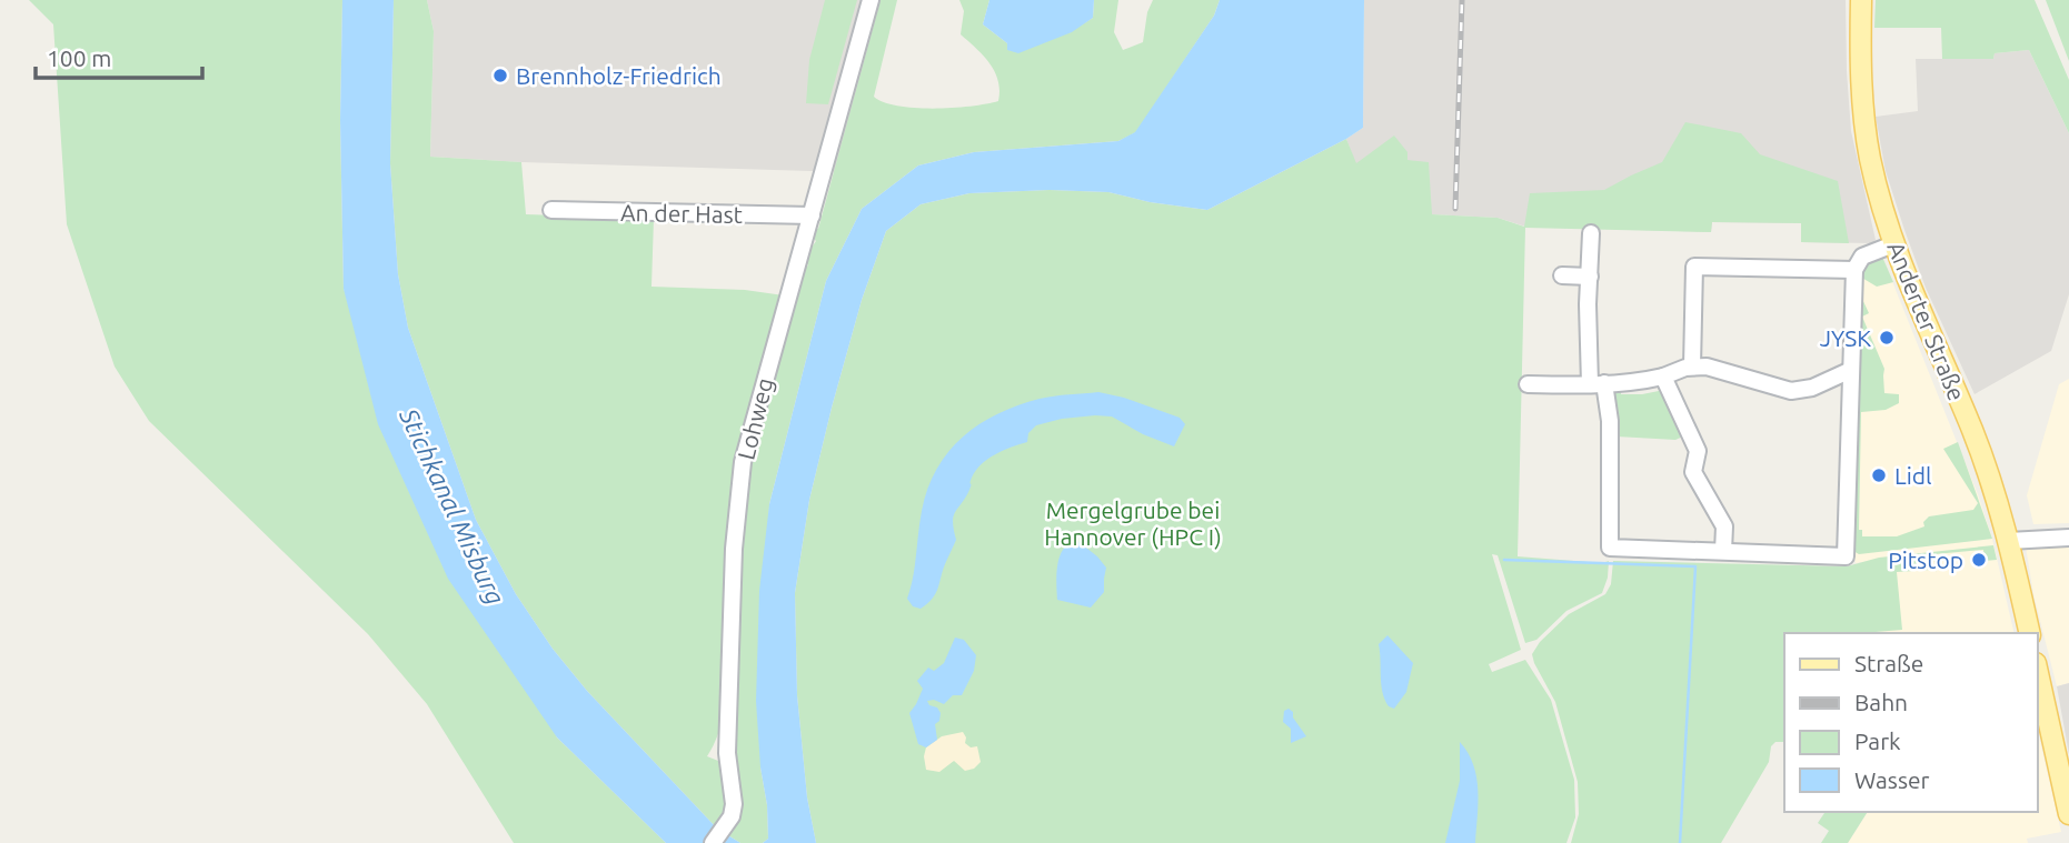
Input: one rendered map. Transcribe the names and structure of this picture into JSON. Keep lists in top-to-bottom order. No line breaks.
{"streets":{"main road":["Anderter Straße"],"street":["An der Hast","Lohweg"]},"crossings":[["An der Hast","Lohweg"]],"water":["Stichkanal Misburg"],"parks":["Mergelgrube bei Hannover (HPC I)"],"places":["Brennholz-Friedrich","JYSK","Lidl","Pitstop"],"legend":["Straße","Bahn","Park","Wasser"],"scale_bar":"100 m"}
